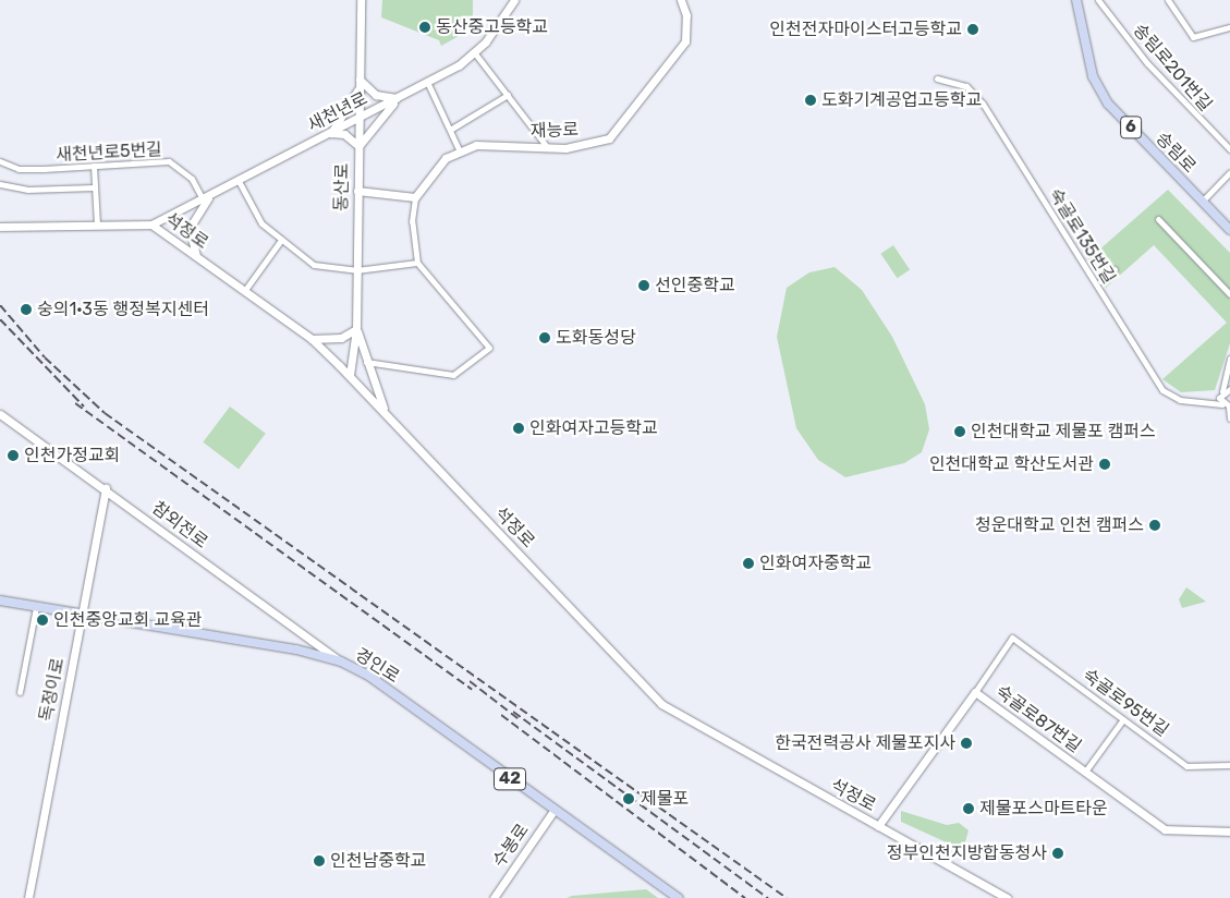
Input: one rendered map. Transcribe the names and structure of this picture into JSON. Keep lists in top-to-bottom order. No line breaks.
{"streets":{"main road":["새천년로","6","재능로","송림로","동산로","석정로","참외전로","경인로","독정이로","숙골로87번길","42","수봉로"],"street":["송림로201번길","새천년로5번길","숙골로135번길","숙골로95번길"]},"crossings":[["새천년로","새천년로5번길"],["새천년로","동산로"],["새천년로","석정로"],["동산로","석정로"],["석정로","숙골로87번길"],["참외전로","경인로"],["참외전로","독정이로"],["경인로","독정이로"],["경인로","수봉로"],["숙골로95번길","숙골로87번길"]],"places":["동산중고등학교","인천전자마이스터고등학교","도화기계공업고등학교","선인중학교","숭의1·3동 행정복지센터","도화동성당","인화여자고등학교","인천대학교 제물포 캠퍼스","인천가정교회","인천대학교 학산도서관","청운대학교 인천 캠퍼스","인화여자중학교","인천중앙교회 교육관","한국전력공사 제물포지사","제물포","제물포스마트타운","정부인천지방합동청사","인천남중학교"]}
